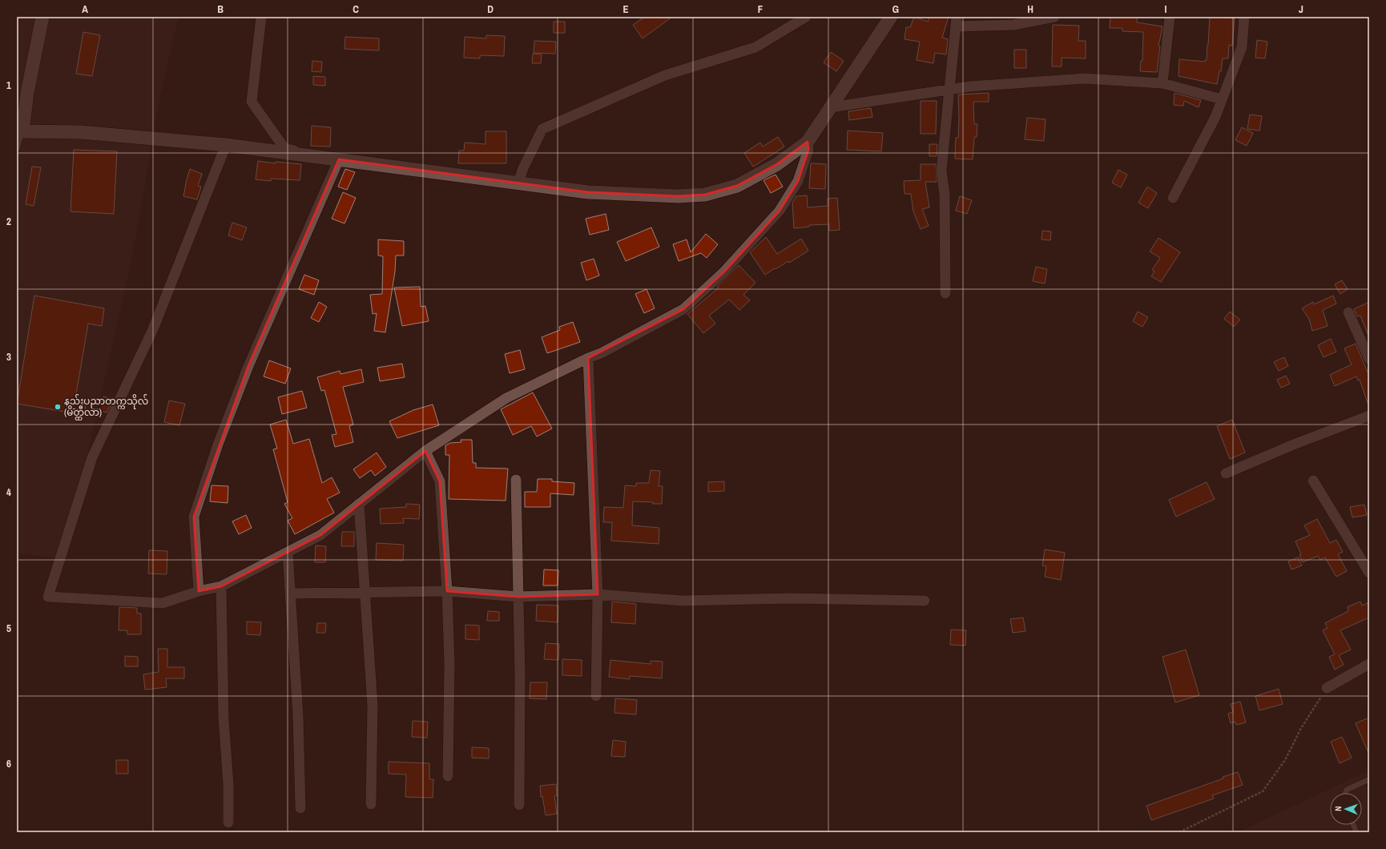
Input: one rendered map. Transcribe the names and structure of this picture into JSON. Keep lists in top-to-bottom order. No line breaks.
{"places":["နည်းပညာတက္ကသိုလ် (မိတ္ထီလာ)"],"north":"left","grid":{"columns":["A","B","C","D","E","F","G","H","I","J"],"rows":["1","2","3","4","5","6"]}}
